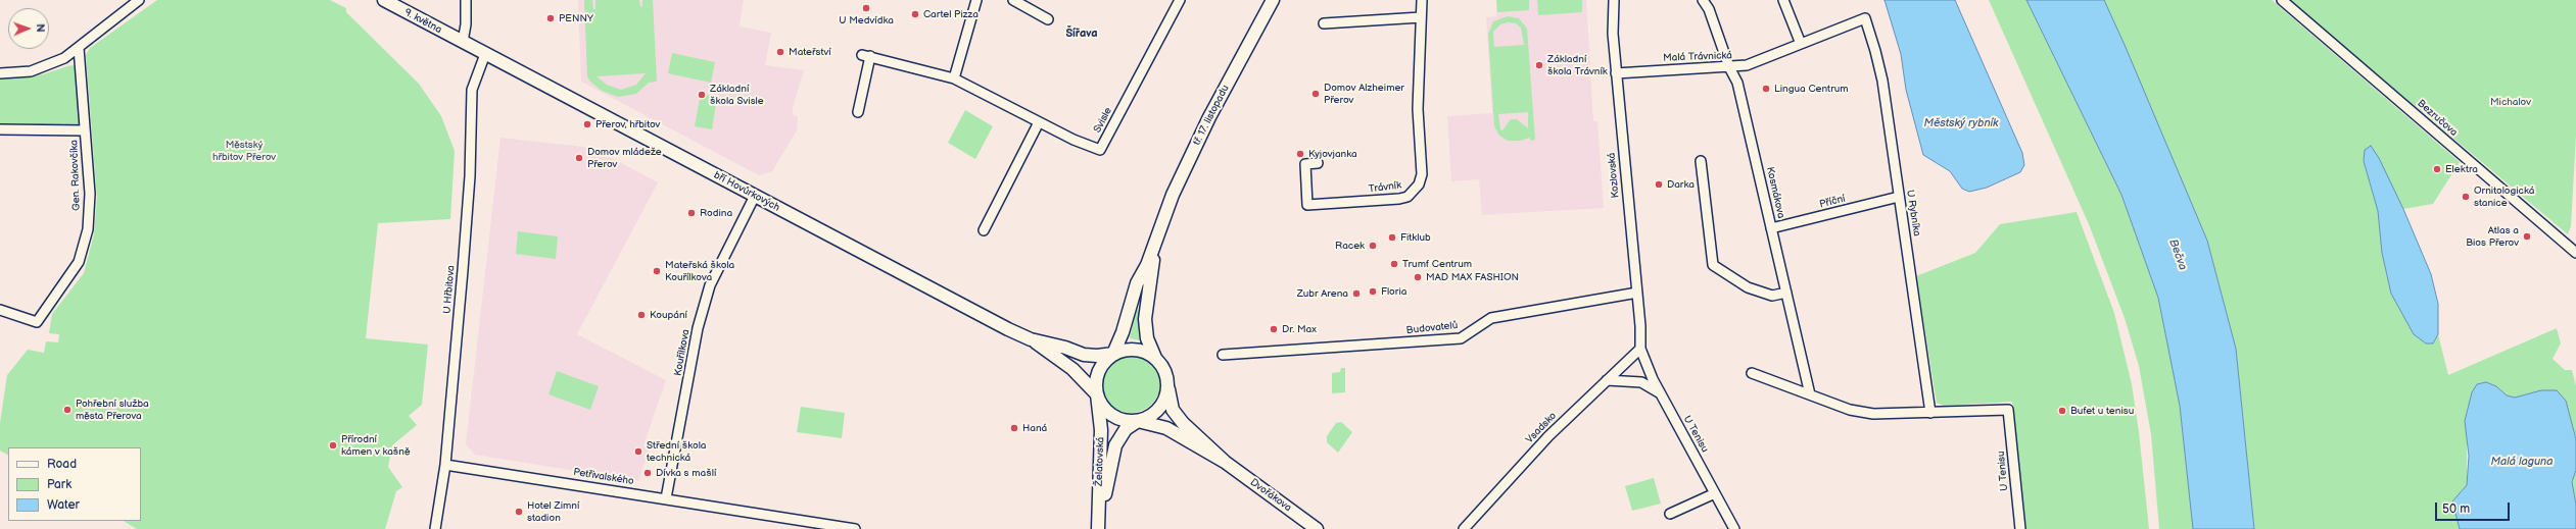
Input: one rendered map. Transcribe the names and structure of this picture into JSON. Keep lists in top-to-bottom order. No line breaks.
{"streets":{"main road":["9. května","tř. 17. listopadu","bří Hovůrkových","Želatovská","Dvořákova"],"street":["Malá Trávnická","Bezručova","Svisle","Gen. Rakovčíka","Kozlovská","Trávník","Kosmákova","Příční","U Rybníka","U Hřbitova","Budovatelů","Kouřílkova","Vsadsko","U Tenisu","Petřivalského"]},"crossings":[["9. května","bří Hovůrkových"],["Malá Trávnická","Kozlovská"],["Malá Trávnická","Kosmákova"],["Malá Trávnická","U Rybníka"],["tř. 17. listopadu","bří Hovůrkových"],["tř. 17. listopadu","Želatovská"],["tř. 17. listopadu","Dvořákova"],["Kozlovská","Budovatelů"],["Kozlovská","Vsadsko"],["Kozlovská","U Tenisu"],["bří Hovůrkových","U Hřbitova"],["bří Hovůrkových","Kouřílkova"],["bří Hovůrkových","Želatovská"],["bří Hovůrkových","Dvořákova"],["Kosmákova","Příční"],["Příční","U Rybníka"],["U Rybníka","U Tenisu"],["U Hřbitova","Petřivalského"],["Kouřílkova","Petřivalského"],["Vsadsko","U Tenisu"],["Želatovská","Dvořákova"]],"districts":["Šířava"],"water":["Městský rybník","Bečva","Malá laguna"],"parks":["Michalov","Městský hřbitov Přerov"],"places":["U Medvídka","Cartel Pizza","PENNY","Mateřství","Základní škola Trávník","Lingua Centrum","Domov Alzheimer Přerov","Základní škola Svisle","Přerov, hřbitov","Kyjovjanka","Domov mládeže Přerov","Elektra","Darka","Ornitologická stanice","Rodina","Atlas a Bios Přerov","Fitklub","Racek","Trumf Centrum","Mateřská škola Kouřílkova","MAD MAX FASHION","Floria","Zubr Arena","Koupání","Dr. Max","Pohřební služba města Přerova","Bufet u tenisu","Haná","Přírodní kámen v kašně","Střední škola technická","Dívka s mašlí","Hotel Zimní stadion"],"legend":["Road","Park","Water"],"scale_bar":"50 m","north":"right"}
